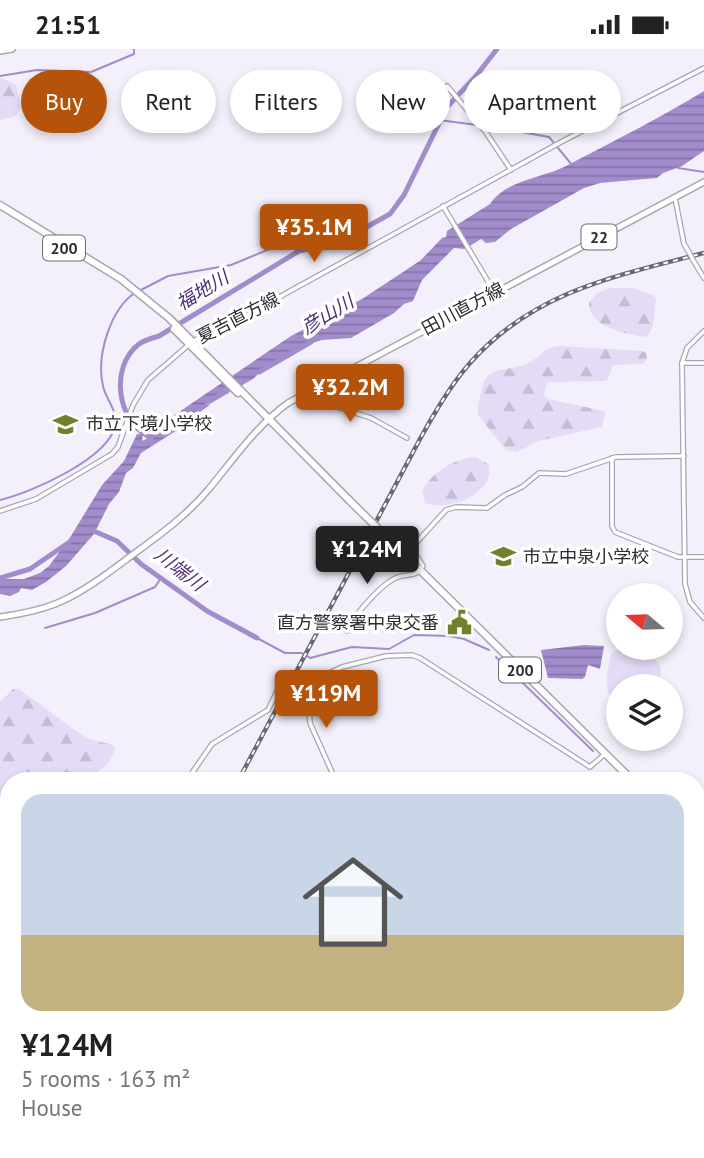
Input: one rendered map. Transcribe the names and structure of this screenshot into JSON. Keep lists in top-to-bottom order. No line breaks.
{"streets":{"highway":["200"],"main road":["22","田川直方線"],"street":["夏吉直方線"]},"crossings":[["200","田川直方線"],["200","夏吉直方線"]],"water":["福地川","彦山川","川端川"],"places":{"school or university":["市立下境小学校","市立中泉小学校"],"public building":["直方警察署中泉交番"]},"north":"left","page":{"status":"21:51","chip":["Buy","Rent","Filters","New","Apartment"],"price":["¥35.1M","¥32.2M","¥124M","¥119M"],"list":[{"name":"¥124M","note":"5 rooms · 163 m² · House"}]}}
